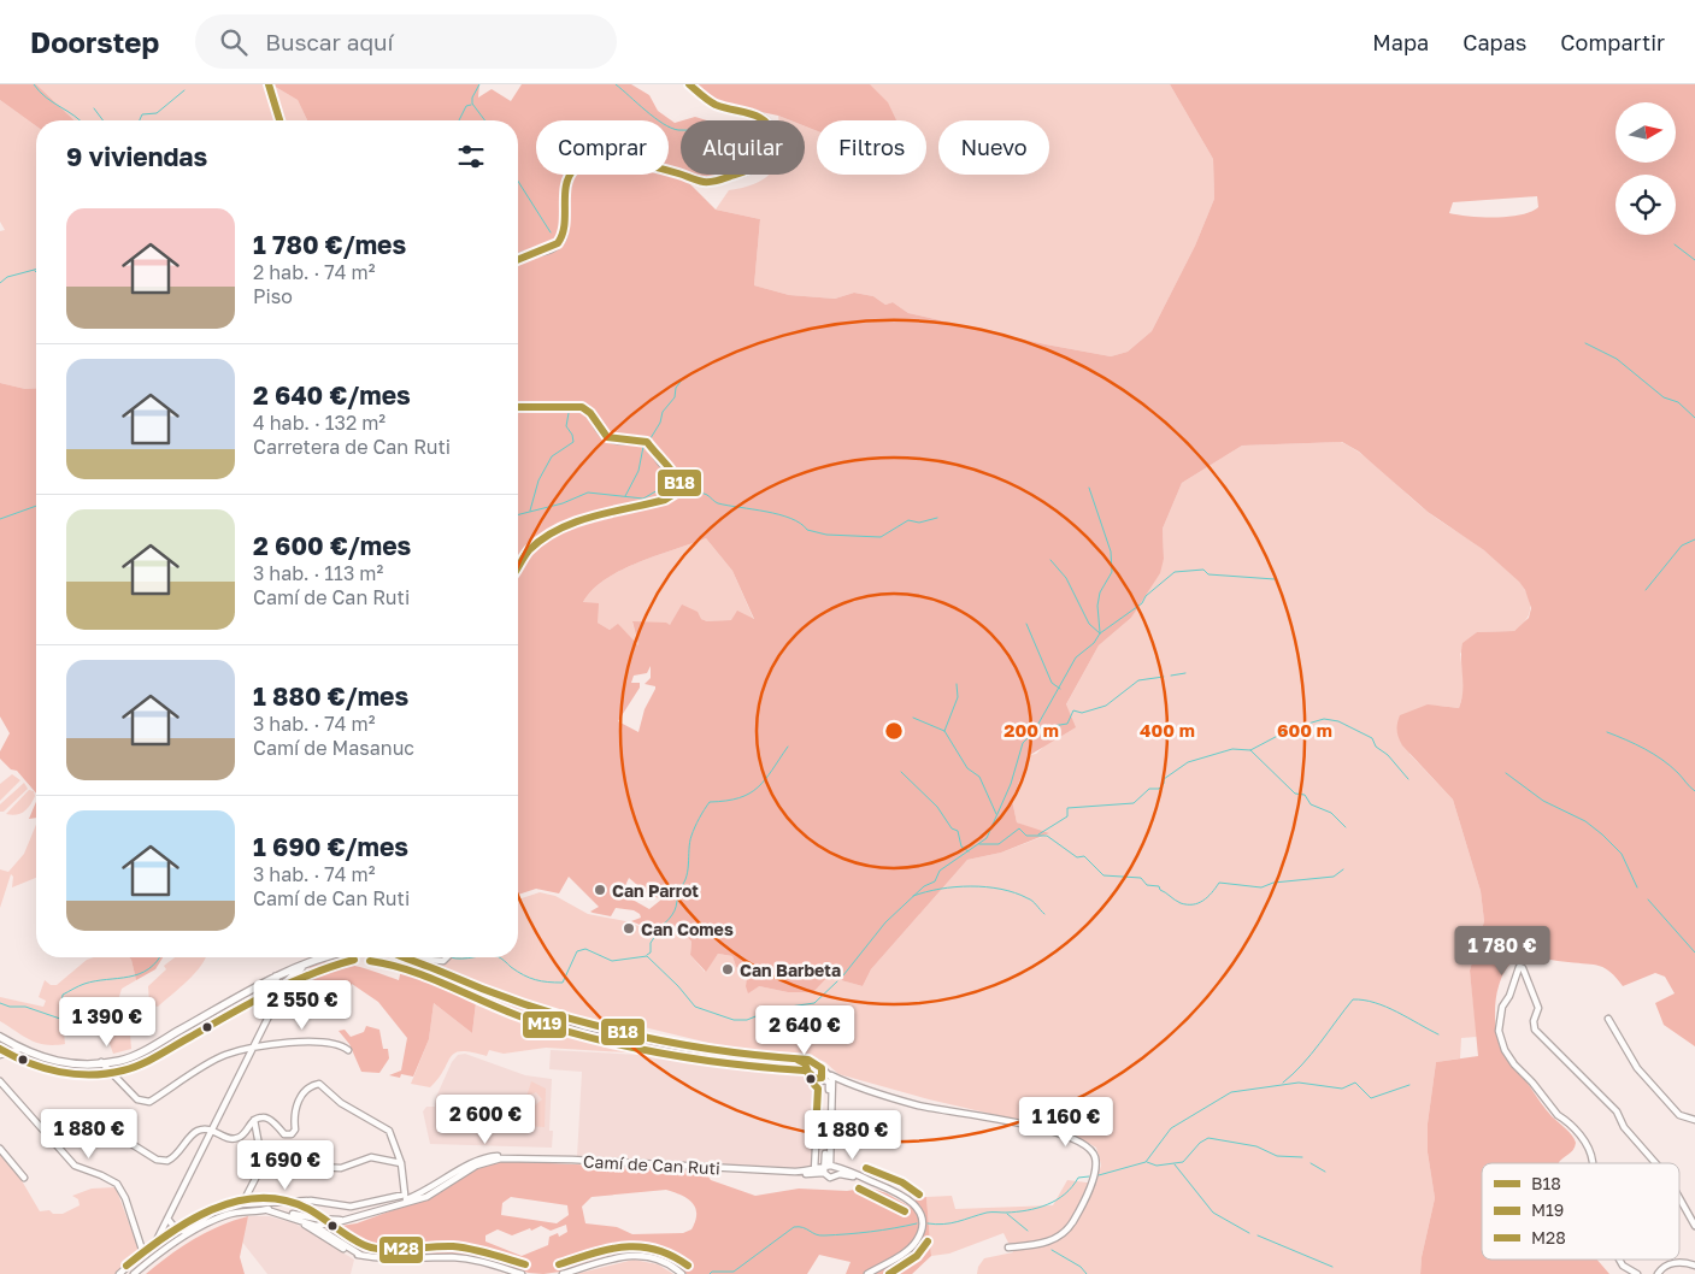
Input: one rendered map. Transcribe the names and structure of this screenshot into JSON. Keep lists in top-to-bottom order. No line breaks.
{"streets":{"street":["Camí de Can Ruti"]},"places":["Can Parrot","Can Comes","Can Barbeta"],"lines":["transit line B18","transit line M19","transit line M28"],"legend":["B18","M19","M28"],"north":"right","page":{"header":"Doorstep","search":"Buscar aquí","nav":["Mapa","Capas","Compartir"],"chip":["Comprar","Alquilar","Filtros","Nuevo"],"heading":"9 viviendas","list":[{"name":"1 780 €/mes","note":"2 hab. · 74 m² · Piso"},{"name":"2 640 €/mes","note":"4 hab. · 132 m² · Carretera de Can Ruti"},{"name":"2 600 €/mes","note":"3 hab. · 113 m² · Camí de Can Ruti"},{"name":"1 880 €/mes","note":"3 hab. · 74 m² · Camí de Masanuc"},{"name":"1 690 €/mes","note":"3 hab. · 74 m² · Camí de Can Ruti"}],"price":["1 780 €","2 550 €","1 390 €","2 640 €","2 600 €","1 160 €","1 880 €","1 880 €","1 690 €"]},"rings":["200 m","400 m","600 m"]}
